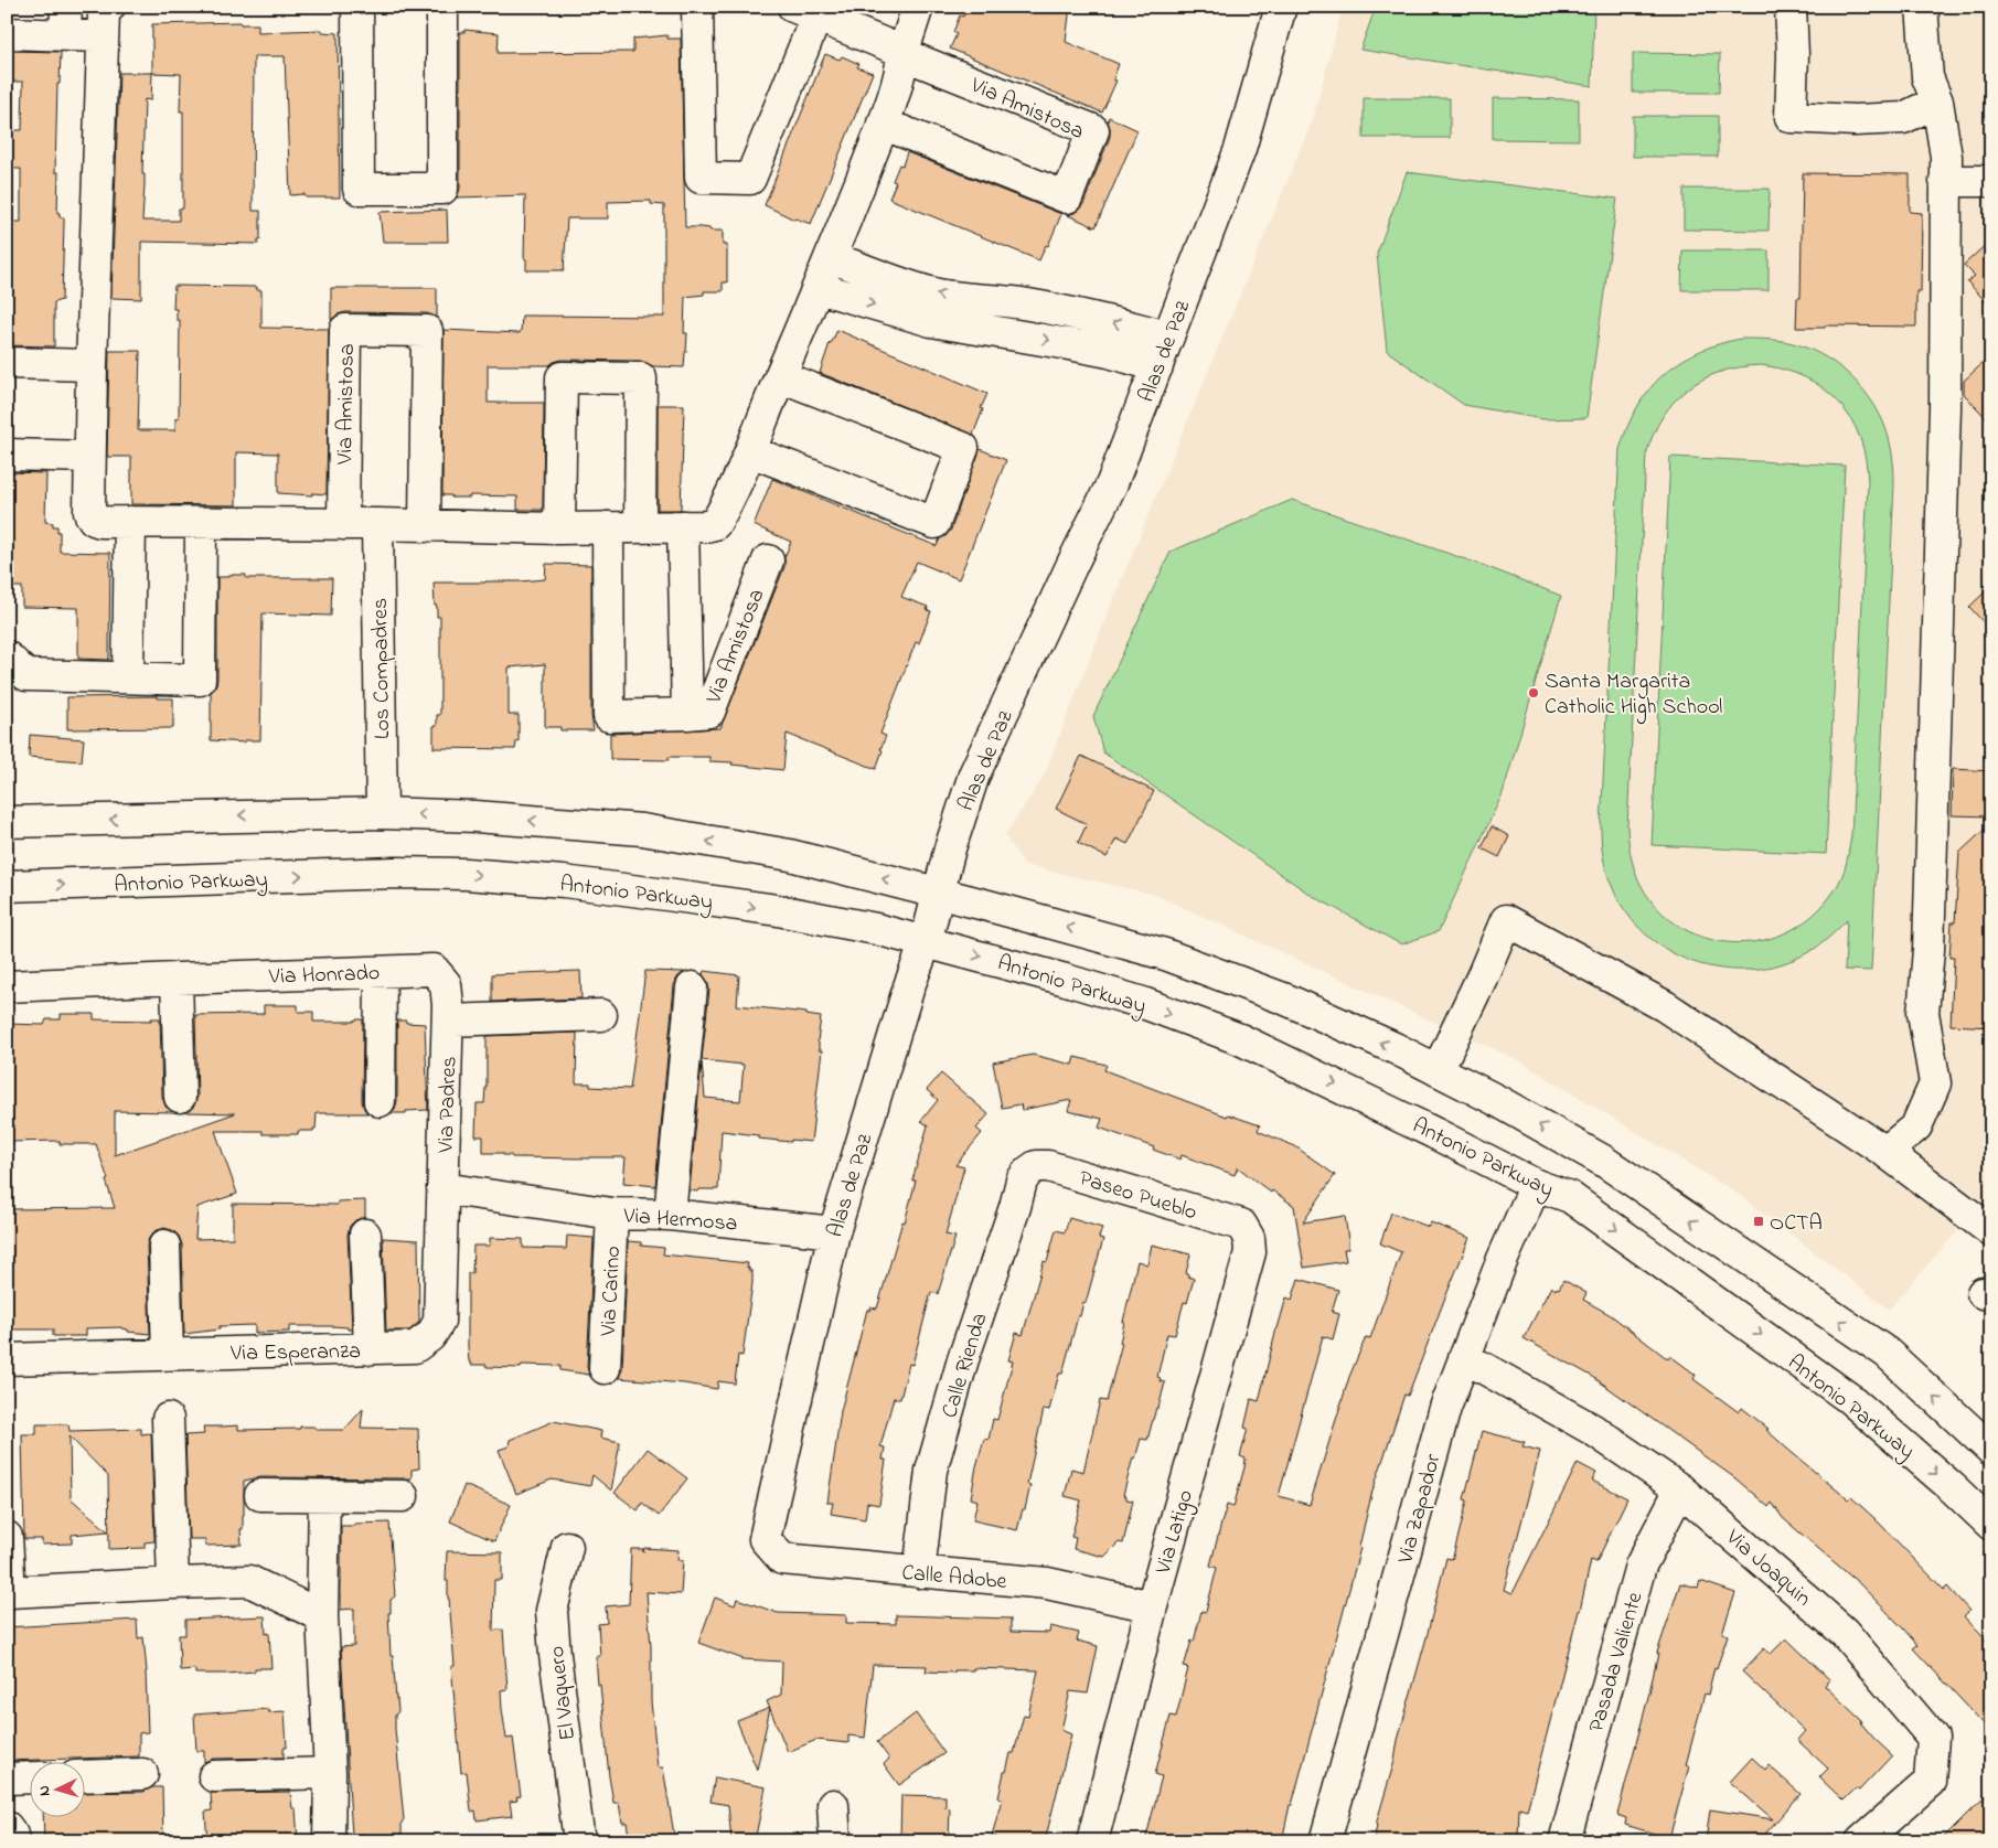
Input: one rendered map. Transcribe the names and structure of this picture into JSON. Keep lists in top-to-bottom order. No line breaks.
{"streets":{"street":["Via Amistosa","Alas de Paz","Los Compadres","Antonio Parkway","Via Honrado","Via Padres","Paseo Pueblo","Via Hermosa","Via Carino","Via Esperanza","Calle Rienda","Via Zapador","Via Latigo","Via Joaquin","Calle Adobe","Pasada Valiente","El Vaquero"]},"crossings":[["Alas de Paz","Antonio Parkway"],["Alas de Paz","Via Hermosa"],["Alas de Paz","Calle Adobe"],["Antonio Parkway","Via Zapador"],["Via Honrado","Via Padres"],["Via Padres","Via Hermosa"],["Via Padres","Via Esperanza"],["Paseo Pueblo","Calle Rienda"],["Paseo Pueblo","Via Latigo"],["Via Hermosa","Via Carino"],["Via Hermosa","Via Esperanza"],["Calle Rienda","Calle Adobe"],["Via Zapador","Via Joaquin"],["Via Latigo","Calle Adobe"],["Via Joaquin","Pasada Valiente"]],"places":{"other":["Santa Margarita Catholic High School"],"transit":["OCTA"]},"north":"left"}
